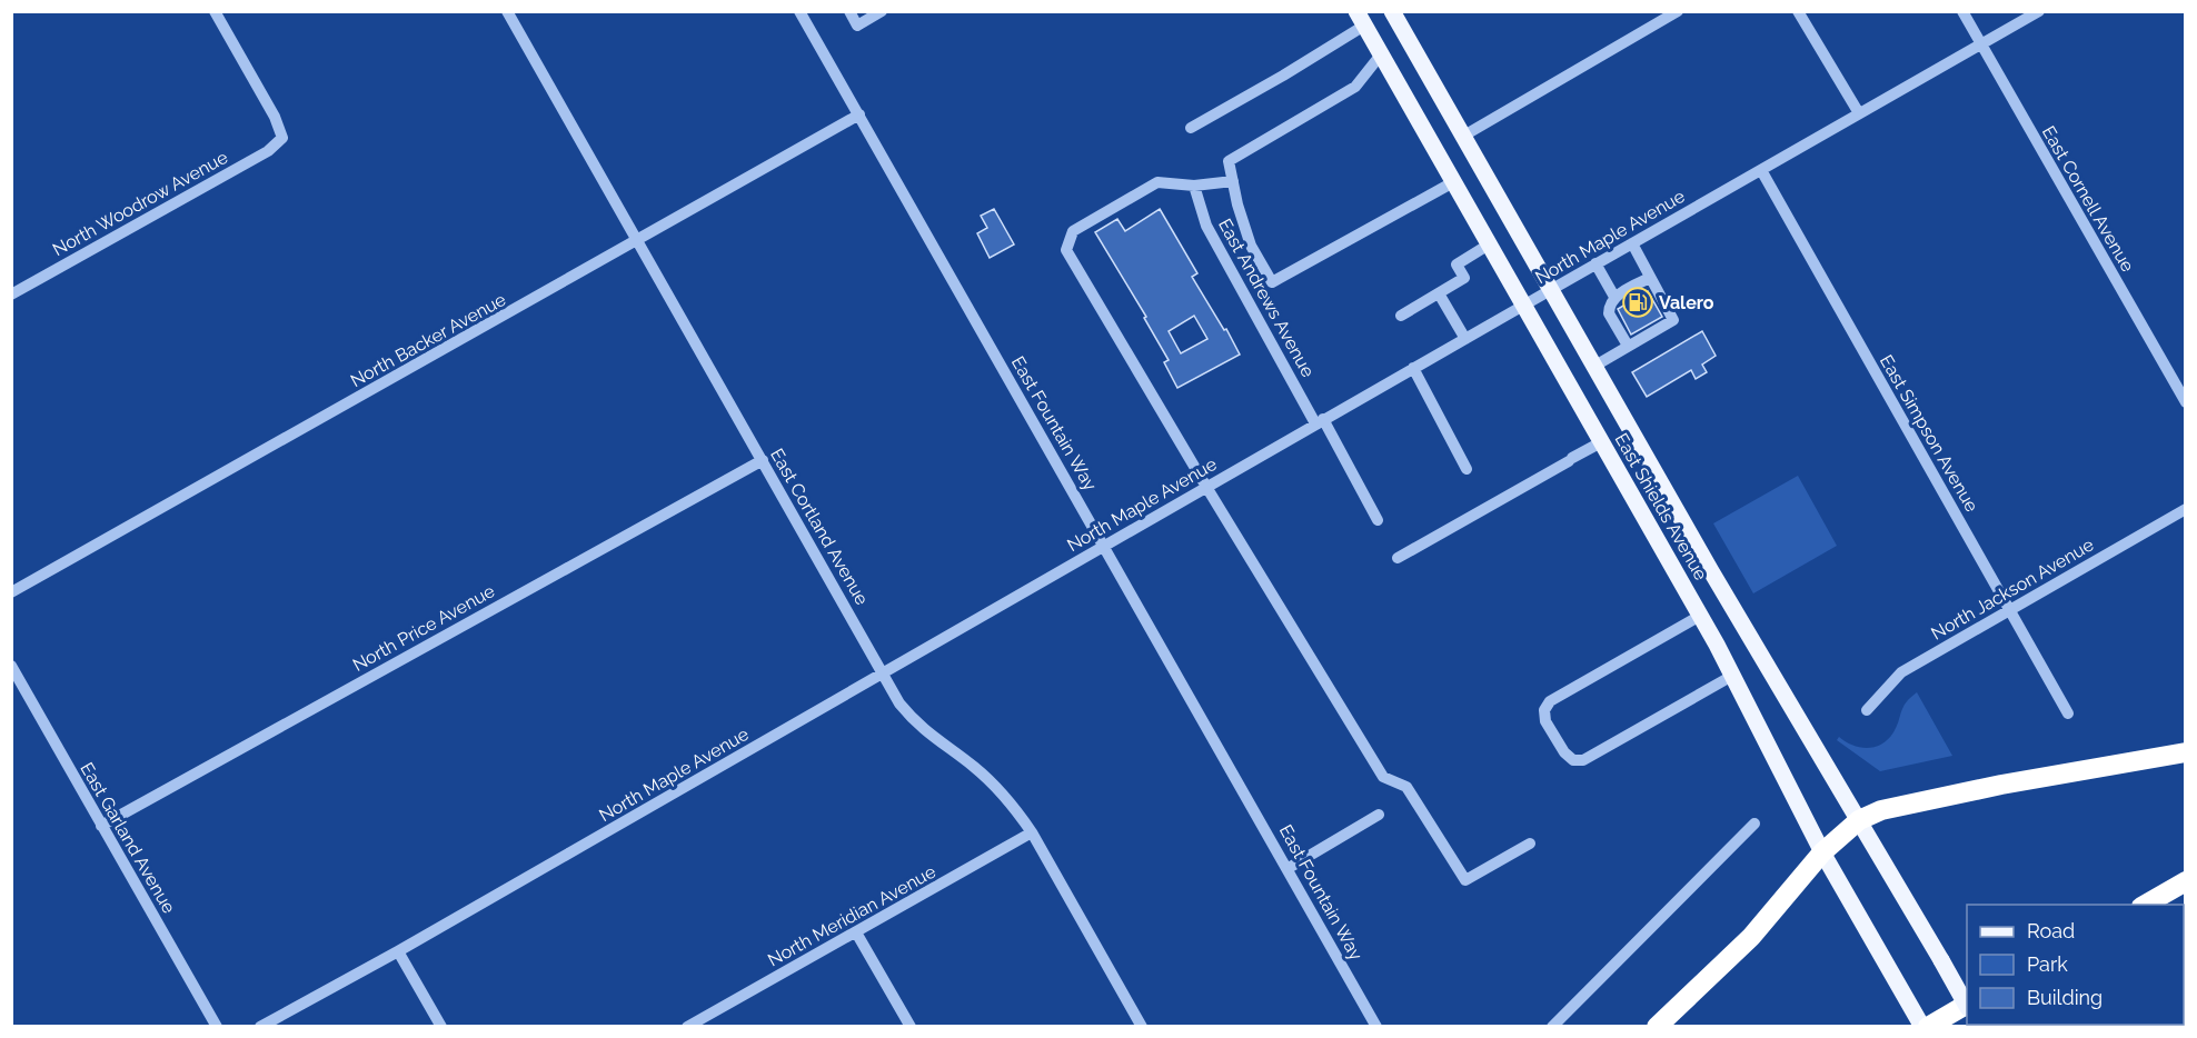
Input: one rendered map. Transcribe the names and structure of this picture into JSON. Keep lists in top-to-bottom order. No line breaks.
{"streets":{"main road":["East Shields Avenue"],"street":["East Cornell Avenue","North Woodrow Avenue","North Maple Avenue","East Andrews Avenue","North Backer Avenue","East Fountain Way","East Simpson Avenue","East Cortland Avenue","North Jackson Avenue","North Price Avenue","East Garland Avenue","North Meridian Avenue"]},"crossings":[["East Cornell Avenue","North Maple Avenue"],["North Maple Avenue","East Andrews Avenue"],["North Maple Avenue","East Fountain Way"],["North Maple Avenue","East Simpson Avenue"],["North Maple Avenue","East Shields Avenue"],["North Maple Avenue","East Cortland Avenue"],["North Backer Avenue","East Fountain Way"],["North Backer Avenue","East Cortland Avenue"],["East Simpson Avenue","North Jackson Avenue"],["East Cortland Avenue","North Price Avenue"],["East Cortland Avenue","North Meridian Avenue"],["North Price Avenue","East Garland Avenue"]],"places":{"fuel station":["Valero"]},"legend":["Road","Park","Building"]}
